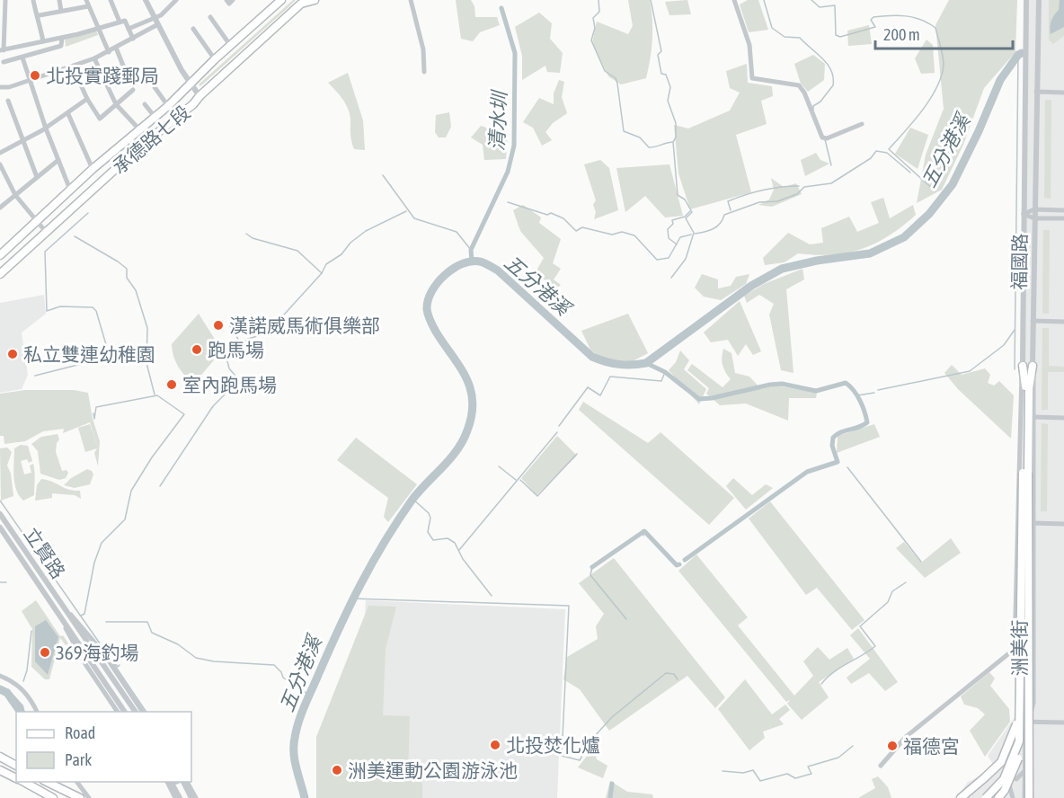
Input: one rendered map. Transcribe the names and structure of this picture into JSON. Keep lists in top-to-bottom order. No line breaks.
{"streets":{"main road":["承德路七段"],"street":["福國路","立賢路","洲美街"]},"crossings":[["福國路","洲美街"]],"water":["清水圳","五分港溪"],"places":["北投實踐郵局","漢諾威馬術俱樂部","跑馬場","私立雙連幼稚園","室內跑馬場","369海釣場","北投焚化爐","福德宮","洲美運動公園游泳池"],"legend":["Road","Park"],"scale_bar":"200 m"}
